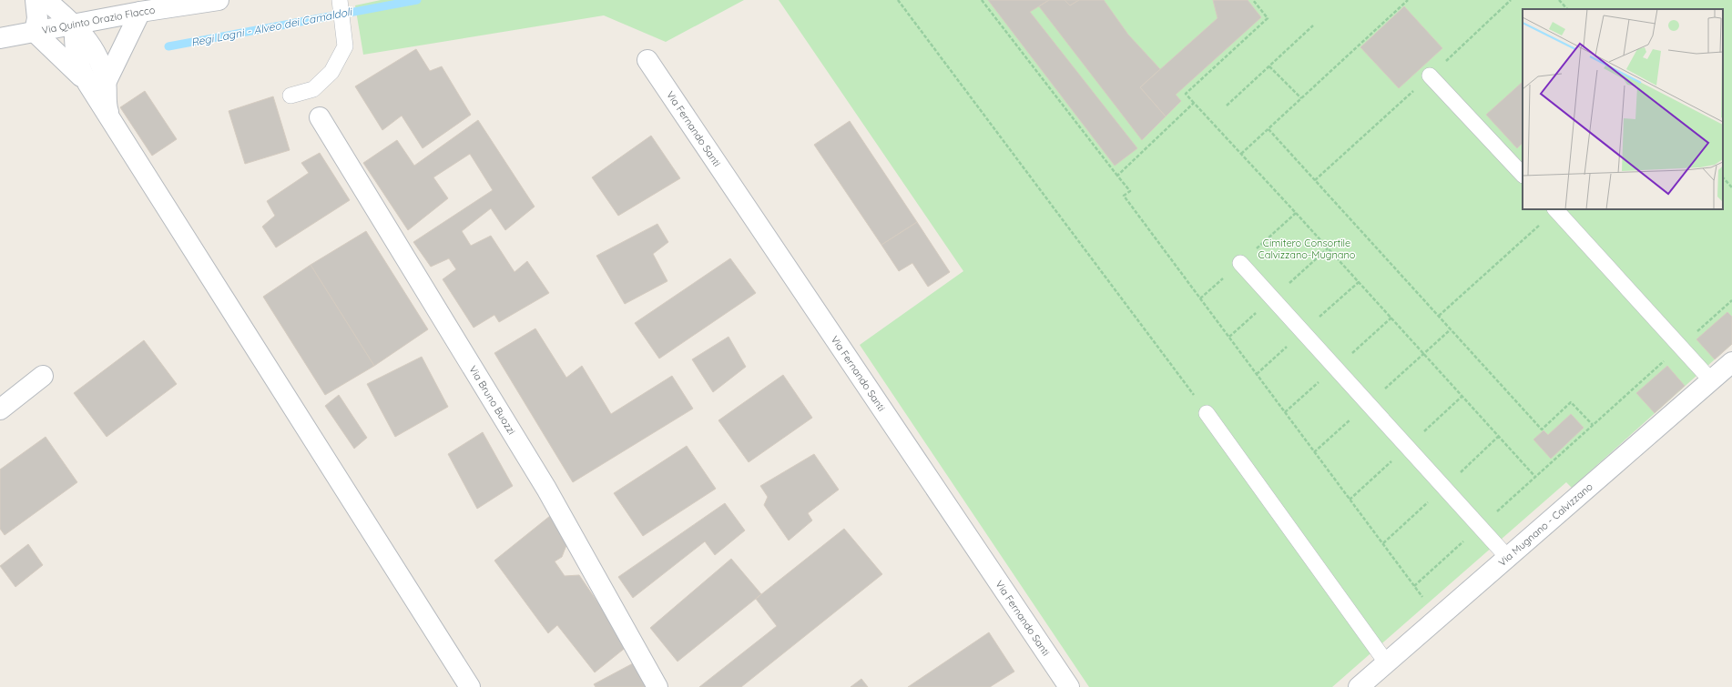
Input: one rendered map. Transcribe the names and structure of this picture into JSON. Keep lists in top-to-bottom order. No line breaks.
{"streets":{"street":["Via Quinto Orazio Flacco","Via Fernando Santi","Via Bruno Buozzi","Via Mugnano - Calvizzano"]},"water":["Regi Lagni - Alveo dei Camaldoli"],"parks":["Cimitero Consortile Calvizzano-Mugnano"]}
